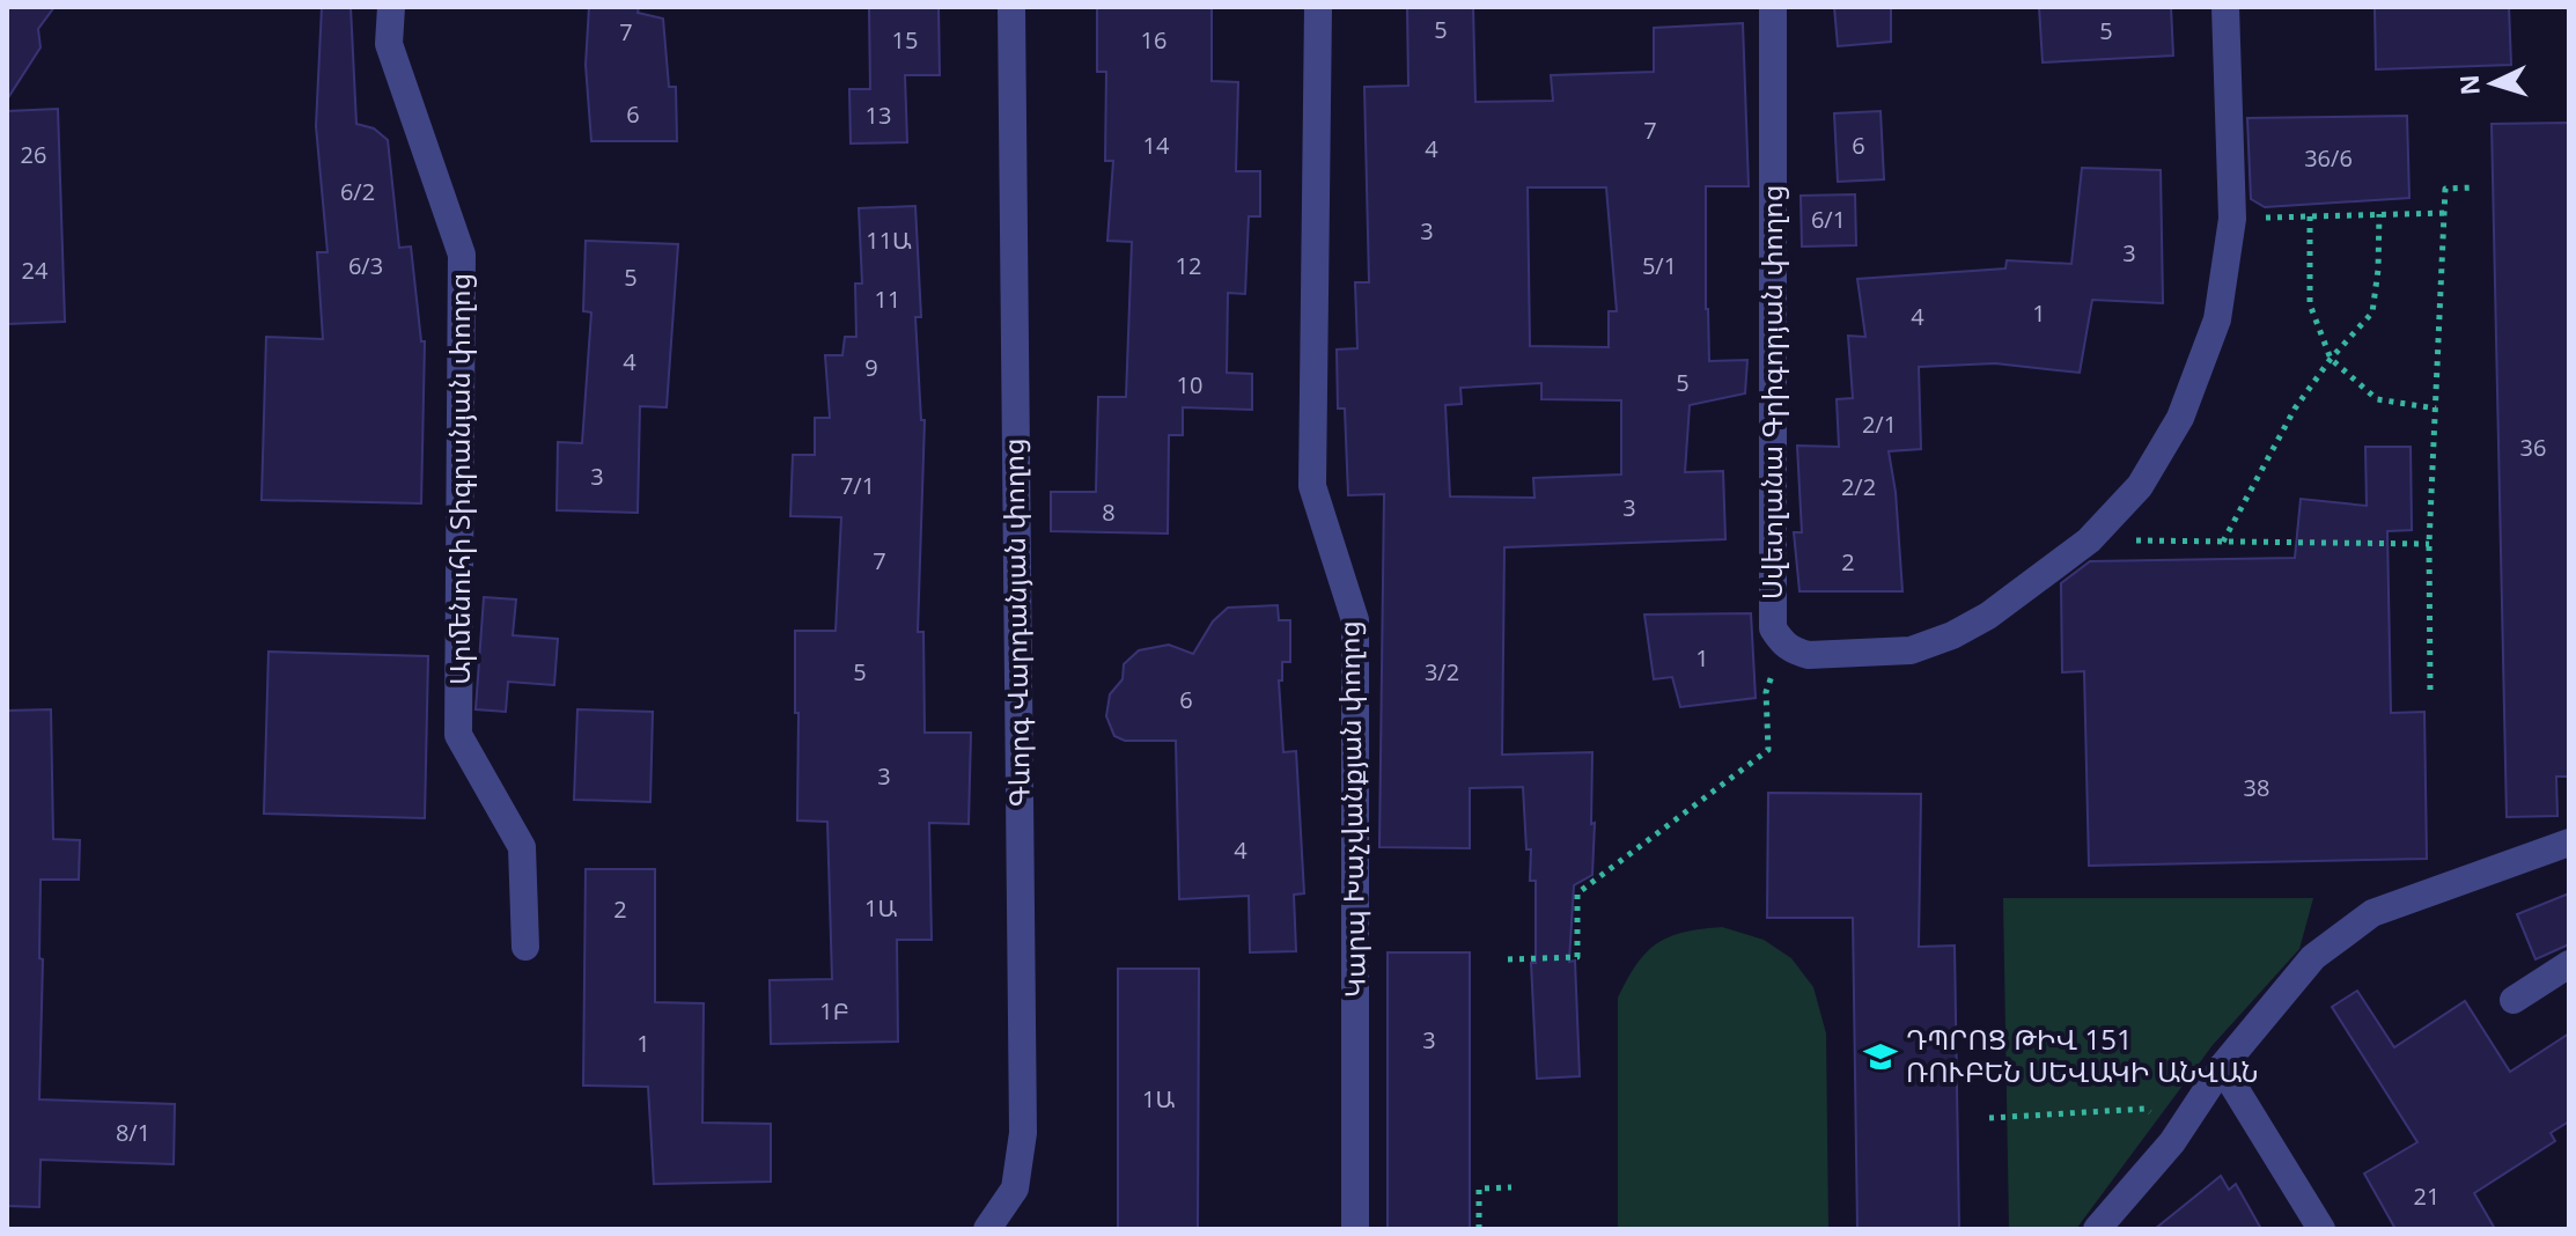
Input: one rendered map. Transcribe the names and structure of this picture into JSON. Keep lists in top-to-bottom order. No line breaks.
{"streets":{"street":["Սվետլանա Գրիգորյան փողոց","Արմենուհի Տիգրանյան փողոց","Գևորգ Վարդանյան փողոց","Կարպ Խաչվանքյան փողոց"]},"places":{"school or university":["ԴՊՐՈՑ ԹԻՎ 151 ՌՈՒԲԵՆ ՍԵՎԱԿԻ ԱՆՎԱՆ"]},"house_numbers":["5","5","7","15","16","6","13","7","14","6","4","26","36/6","6/2","6/1","3","11Ա","3","6/3","12","5/1","24","5","11","1","4","4","9","5","10","2/1","36","3","7/1","2/2","3","8","7","2","1","5","3/2","6","3","38","4","1Ա","2","1Բ","3","1","1Ա","8/1","21"],"north":"left"}
